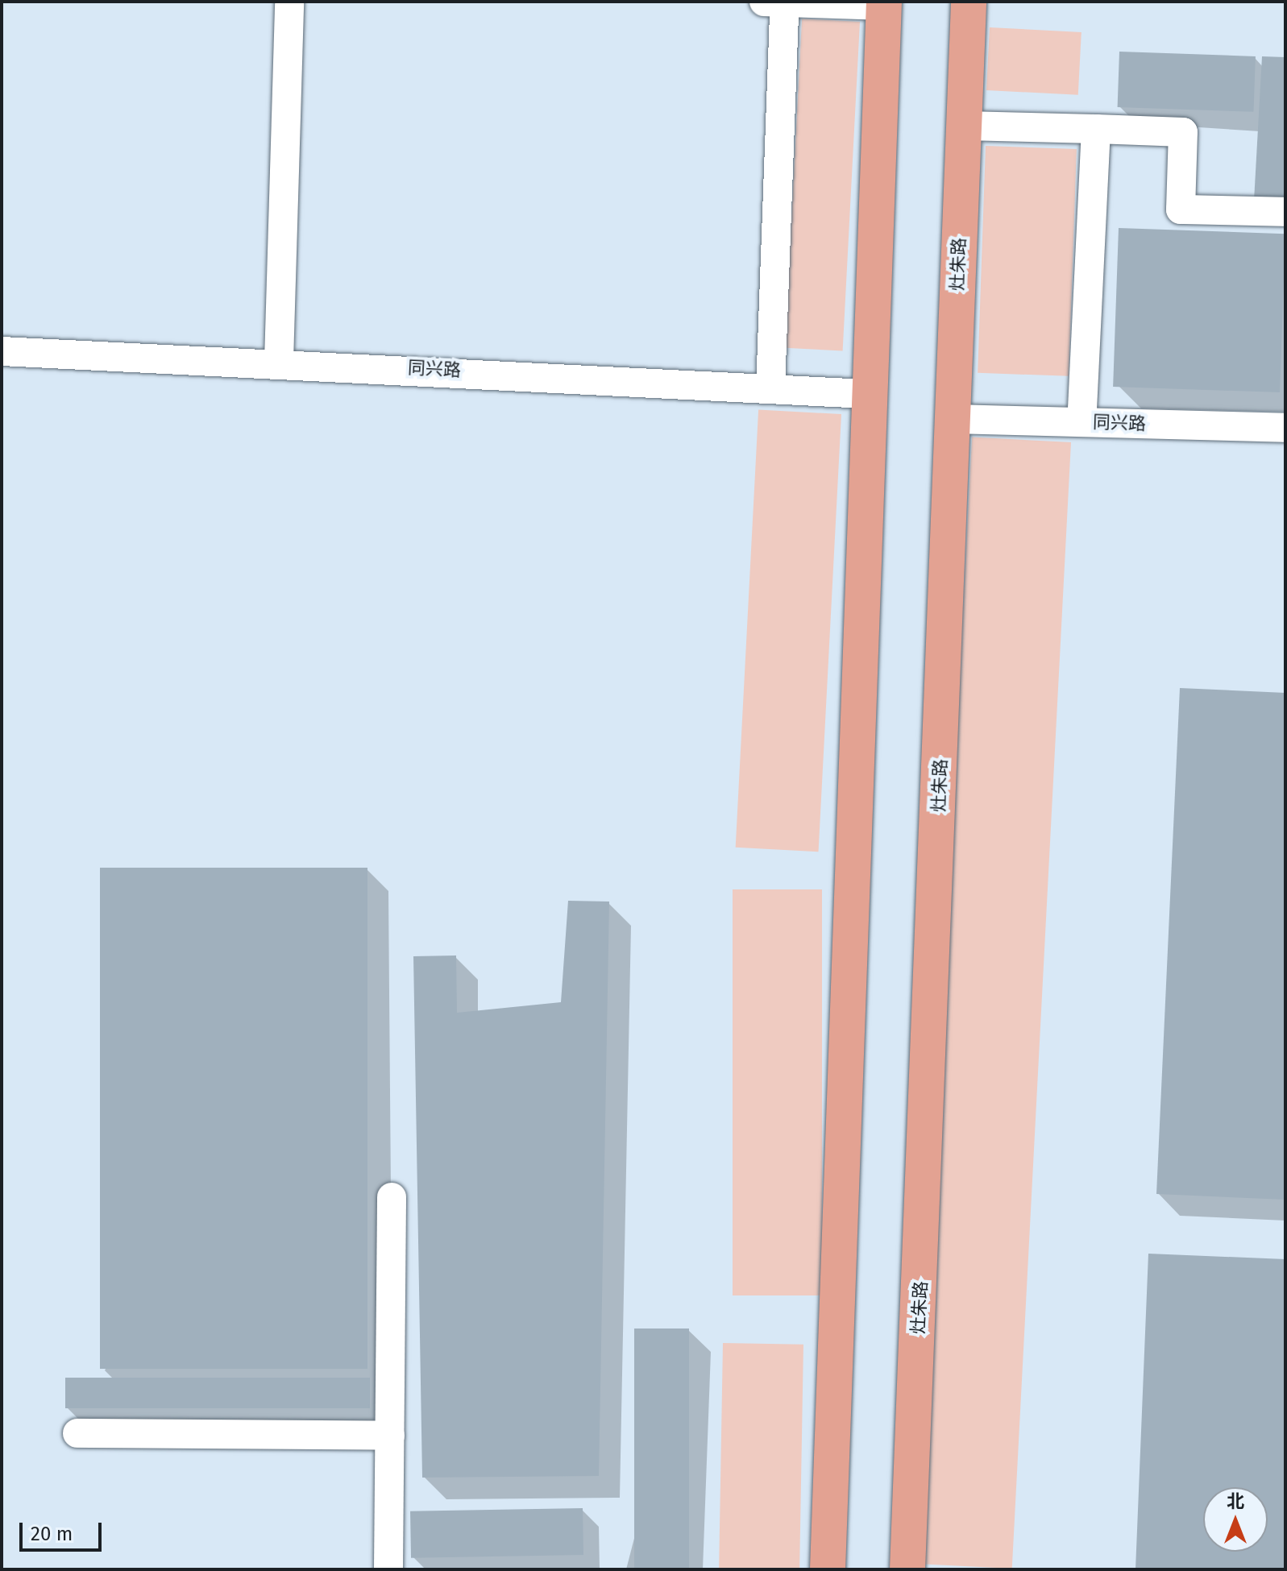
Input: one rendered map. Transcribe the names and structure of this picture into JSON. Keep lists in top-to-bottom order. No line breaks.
{"streets":{"main road":["灶朱路"],"street":["同兴路"]},"crossings":[["灶朱路","同兴路"]],"scale_bar":"20 m","north":"top"}
